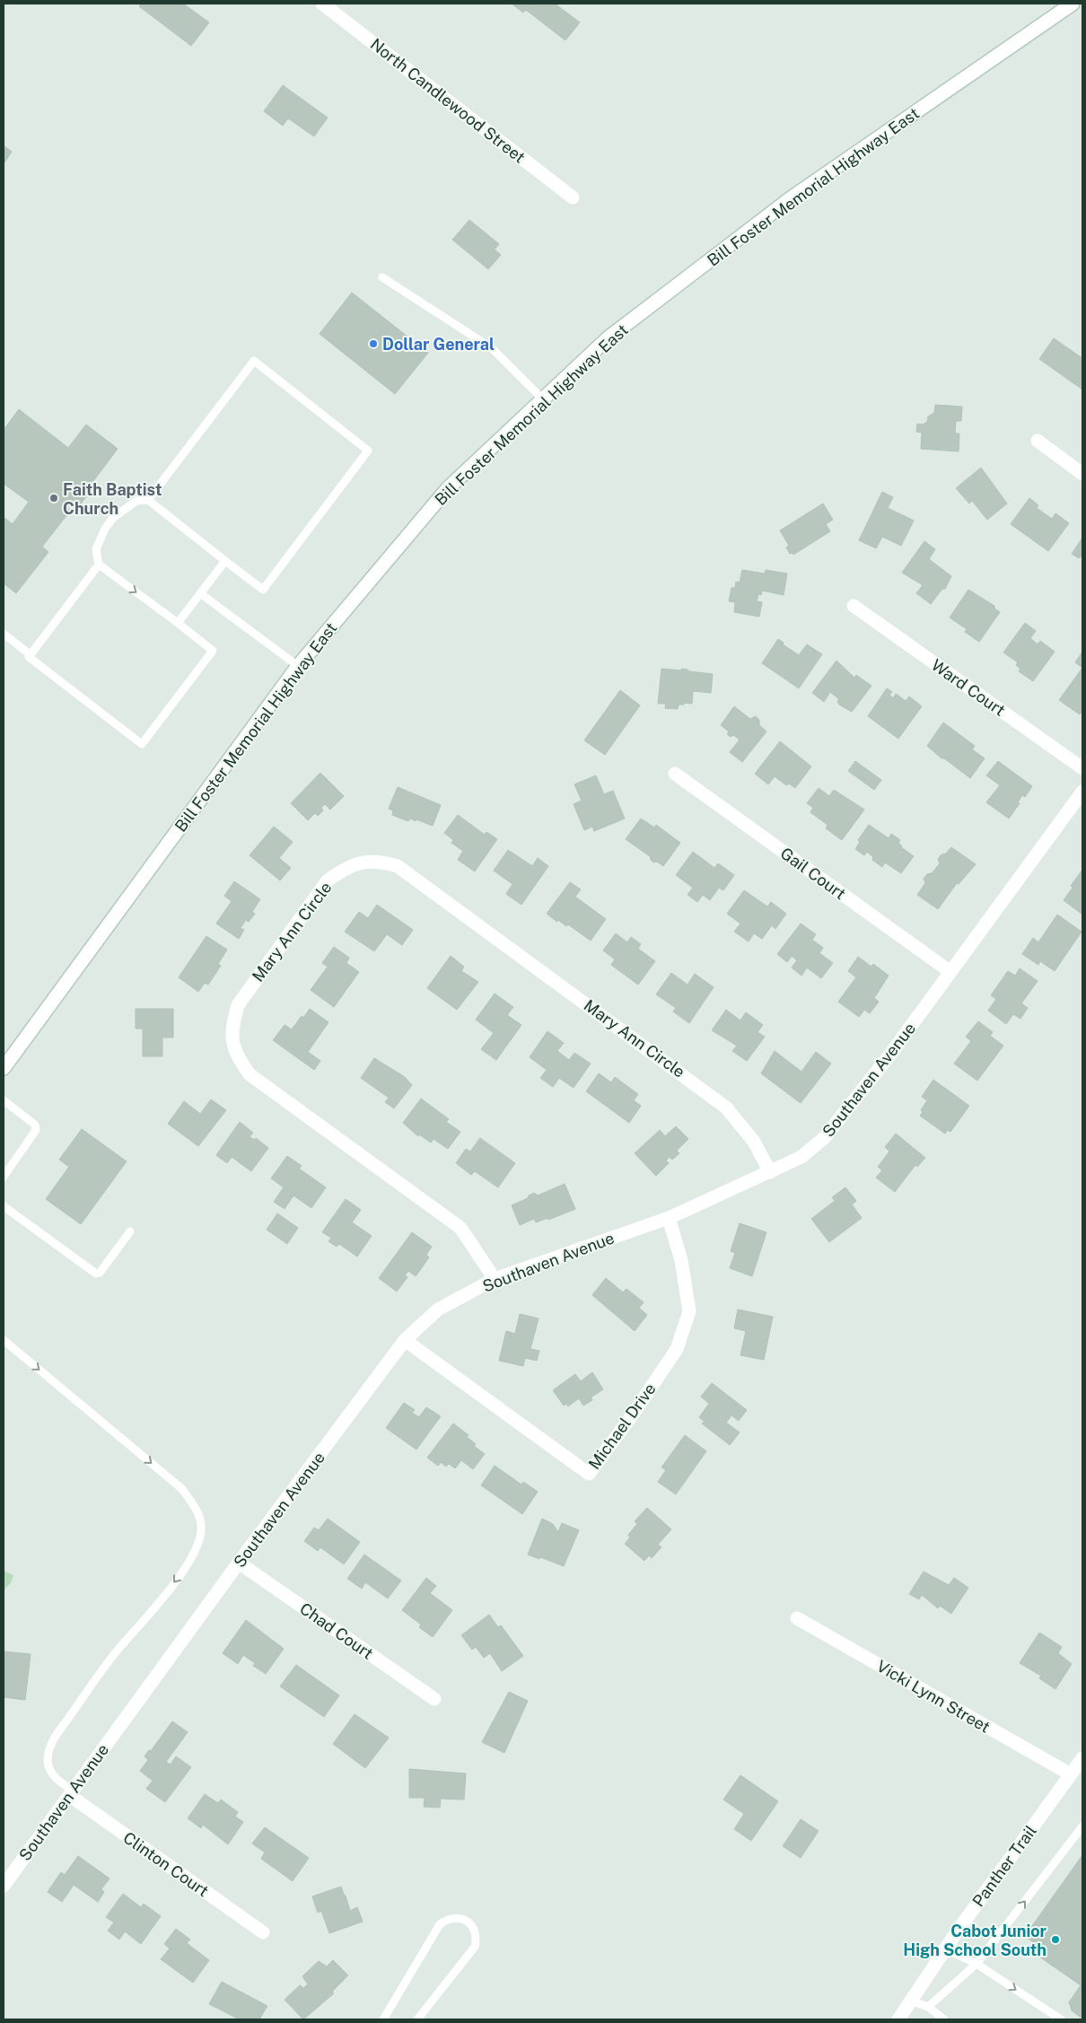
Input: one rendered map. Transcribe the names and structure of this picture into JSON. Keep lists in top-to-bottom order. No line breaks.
{"streets":{"street":["North Candlewood Street","Bill Foster Memorial Highway East","Ward Court","Gail Court","Mary Ann Circle","Southaven Avenue","Michael Drive","Chad Court","Vicki Lynn Street","Clinton Court","Panther Trail"]},"crossings":[["Gail Court","Southaven Avenue"],["Mary Ann Circle","Southaven Avenue"],["Southaven Avenue","Michael Drive"],["Southaven Avenue","Chad Court"],["Southaven Avenue","Clinton Court"],["Vicki Lynn Street","Panther Trail"]],"places":["Dollar General","Faith Baptist Church","Cabot Junior High School South"]}
